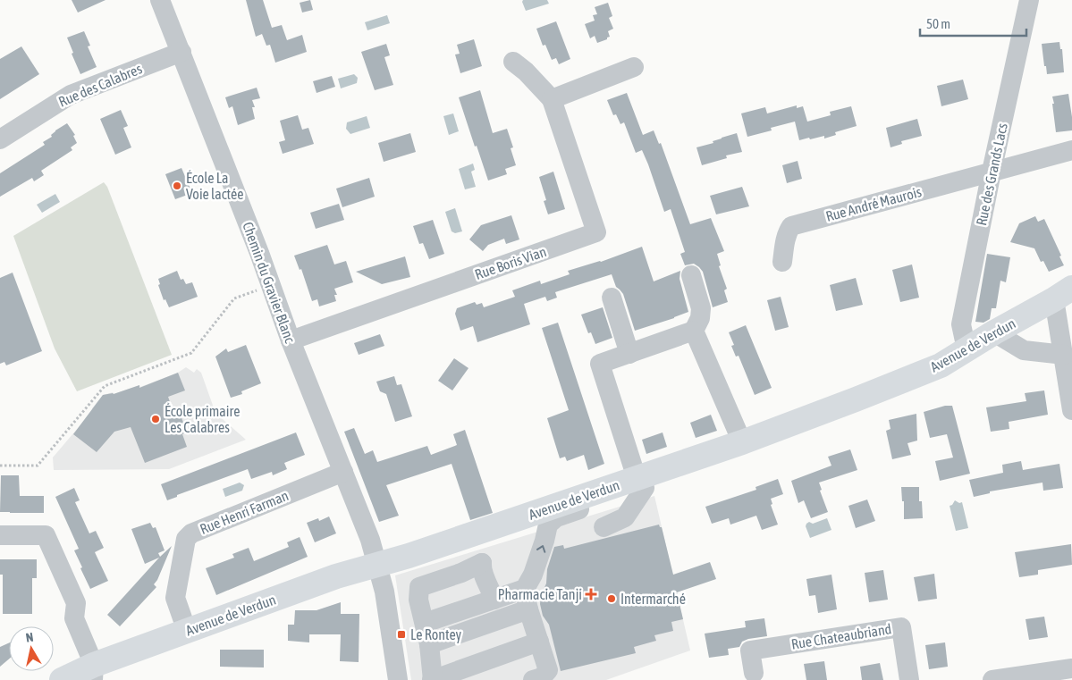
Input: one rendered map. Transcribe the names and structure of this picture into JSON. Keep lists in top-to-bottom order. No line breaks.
{"streets":{"main road":["Avenue de Verdun"],"street":["Rue des Calabres","Rue des Grands Lacs","Rue André Maurois","Rue Boris Vian","Chemin du Gravier Blanc","Rue Henri Farman","Rue Chateaubriand"]},"crossings":[["Rue des Calabres","Chemin du Gravier Blanc"],["Rue des Grands Lacs","Rue André Maurois"],["Rue des Grands Lacs","Avenue de Verdun"],["Rue Boris Vian","Chemin du Gravier Blanc"],["Chemin du Gravier Blanc","Avenue de Verdun"],["Chemin du Gravier Blanc","Rue Henri Farman"],["Avenue de Verdun","Rue Henri Farman"]],"places":{"other":["École La Voie lactée","École primaire Les Calabres","Intermarché"],"health":["Pharmacie Tanji"],"transit":["Le Rontey"]},"scale_bar":"50 m","north":"top"}
